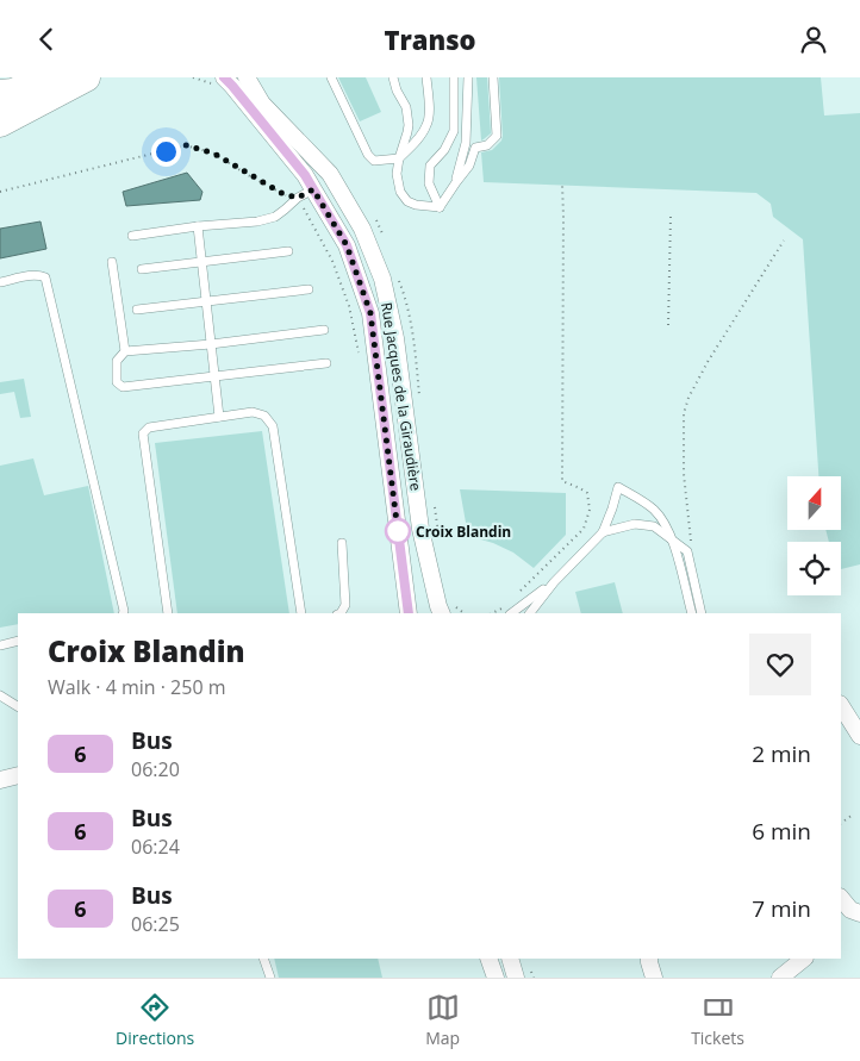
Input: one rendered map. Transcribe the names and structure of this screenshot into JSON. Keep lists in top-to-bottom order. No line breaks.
{"streets":{"street":["Rue Jacques de la Giraudière"]},"places":["Croix Blandin"],"lines":["bus line 6"],"north":"top","page":{"header":"Transo","heading":["Croix Blandin","Walk · 4 min · 250 m"],"list":[{"mark":"6","name":"Bus","note":"06:20","value":"2 min"},{"mark":"6","name":"Bus","note":"06:24","value":"6 min"},{"mark":"6","name":"Bus","note":"06:25","value":"7 min"}],"tabs":["Directions","Map","Tickets"]}}
